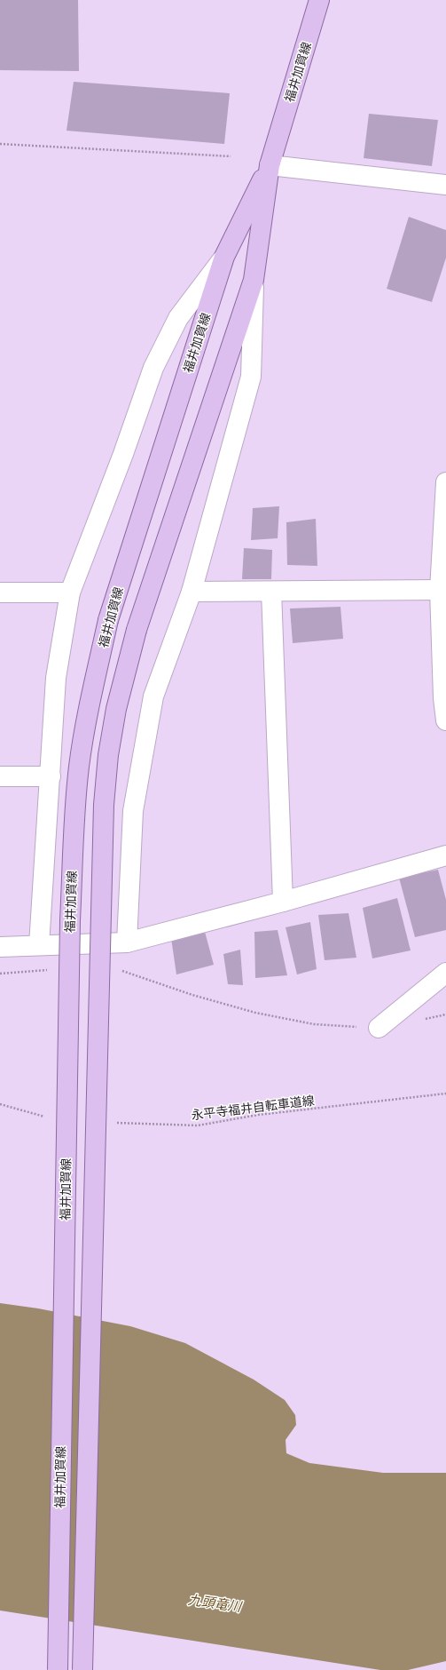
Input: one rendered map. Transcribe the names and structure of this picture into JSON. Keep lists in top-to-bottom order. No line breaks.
{"streets":{"main road":["福井加賀線"],"path":["永平寺福井自転車道線"]},"water":["九頭竜川"]}
